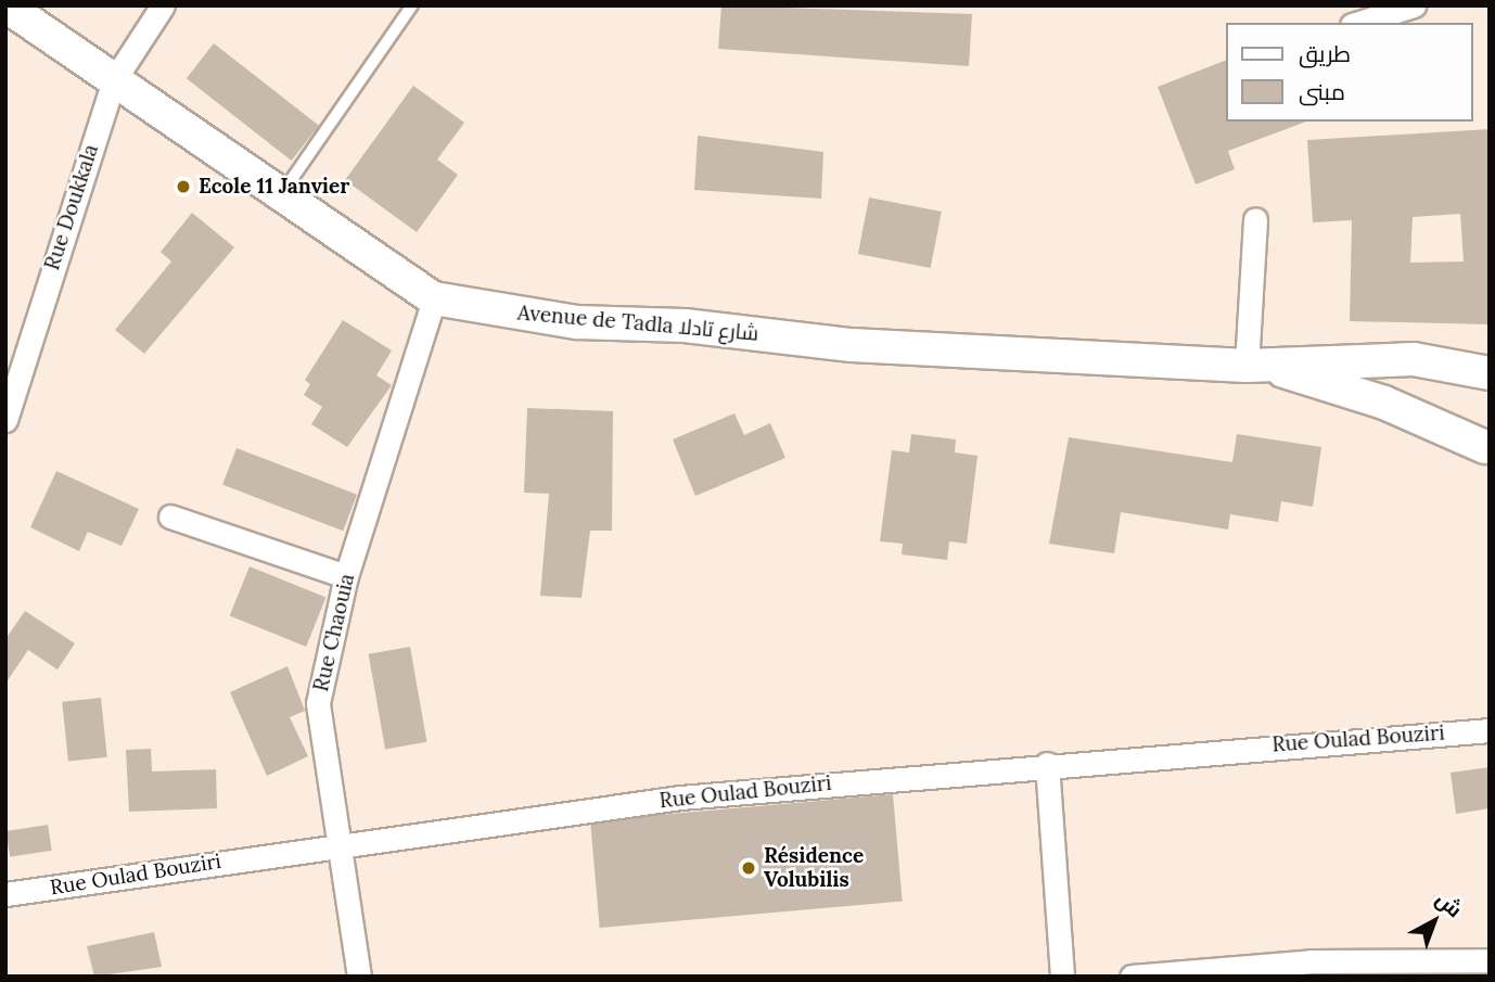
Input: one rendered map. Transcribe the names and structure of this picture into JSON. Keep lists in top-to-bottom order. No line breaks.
{"streets":{"main road":["Avenue de Tadla شارع تادلا"],"street":["Rue Doukkala","Rue Chaouia","Rue Oulad Bouziri"]},"crossings":[["Rue Doukkala","Avenue de Tadla شارع تادلا"],["Avenue de Tadla شارع تادلا","Rue Chaouia"],["Rue Chaouia","Rue Oulad Bouziri"]],"places":["Ecole 11 Janvier","Résidence Volubilis"],"legend":["طريق","مبنى"],"north":"top right"}
